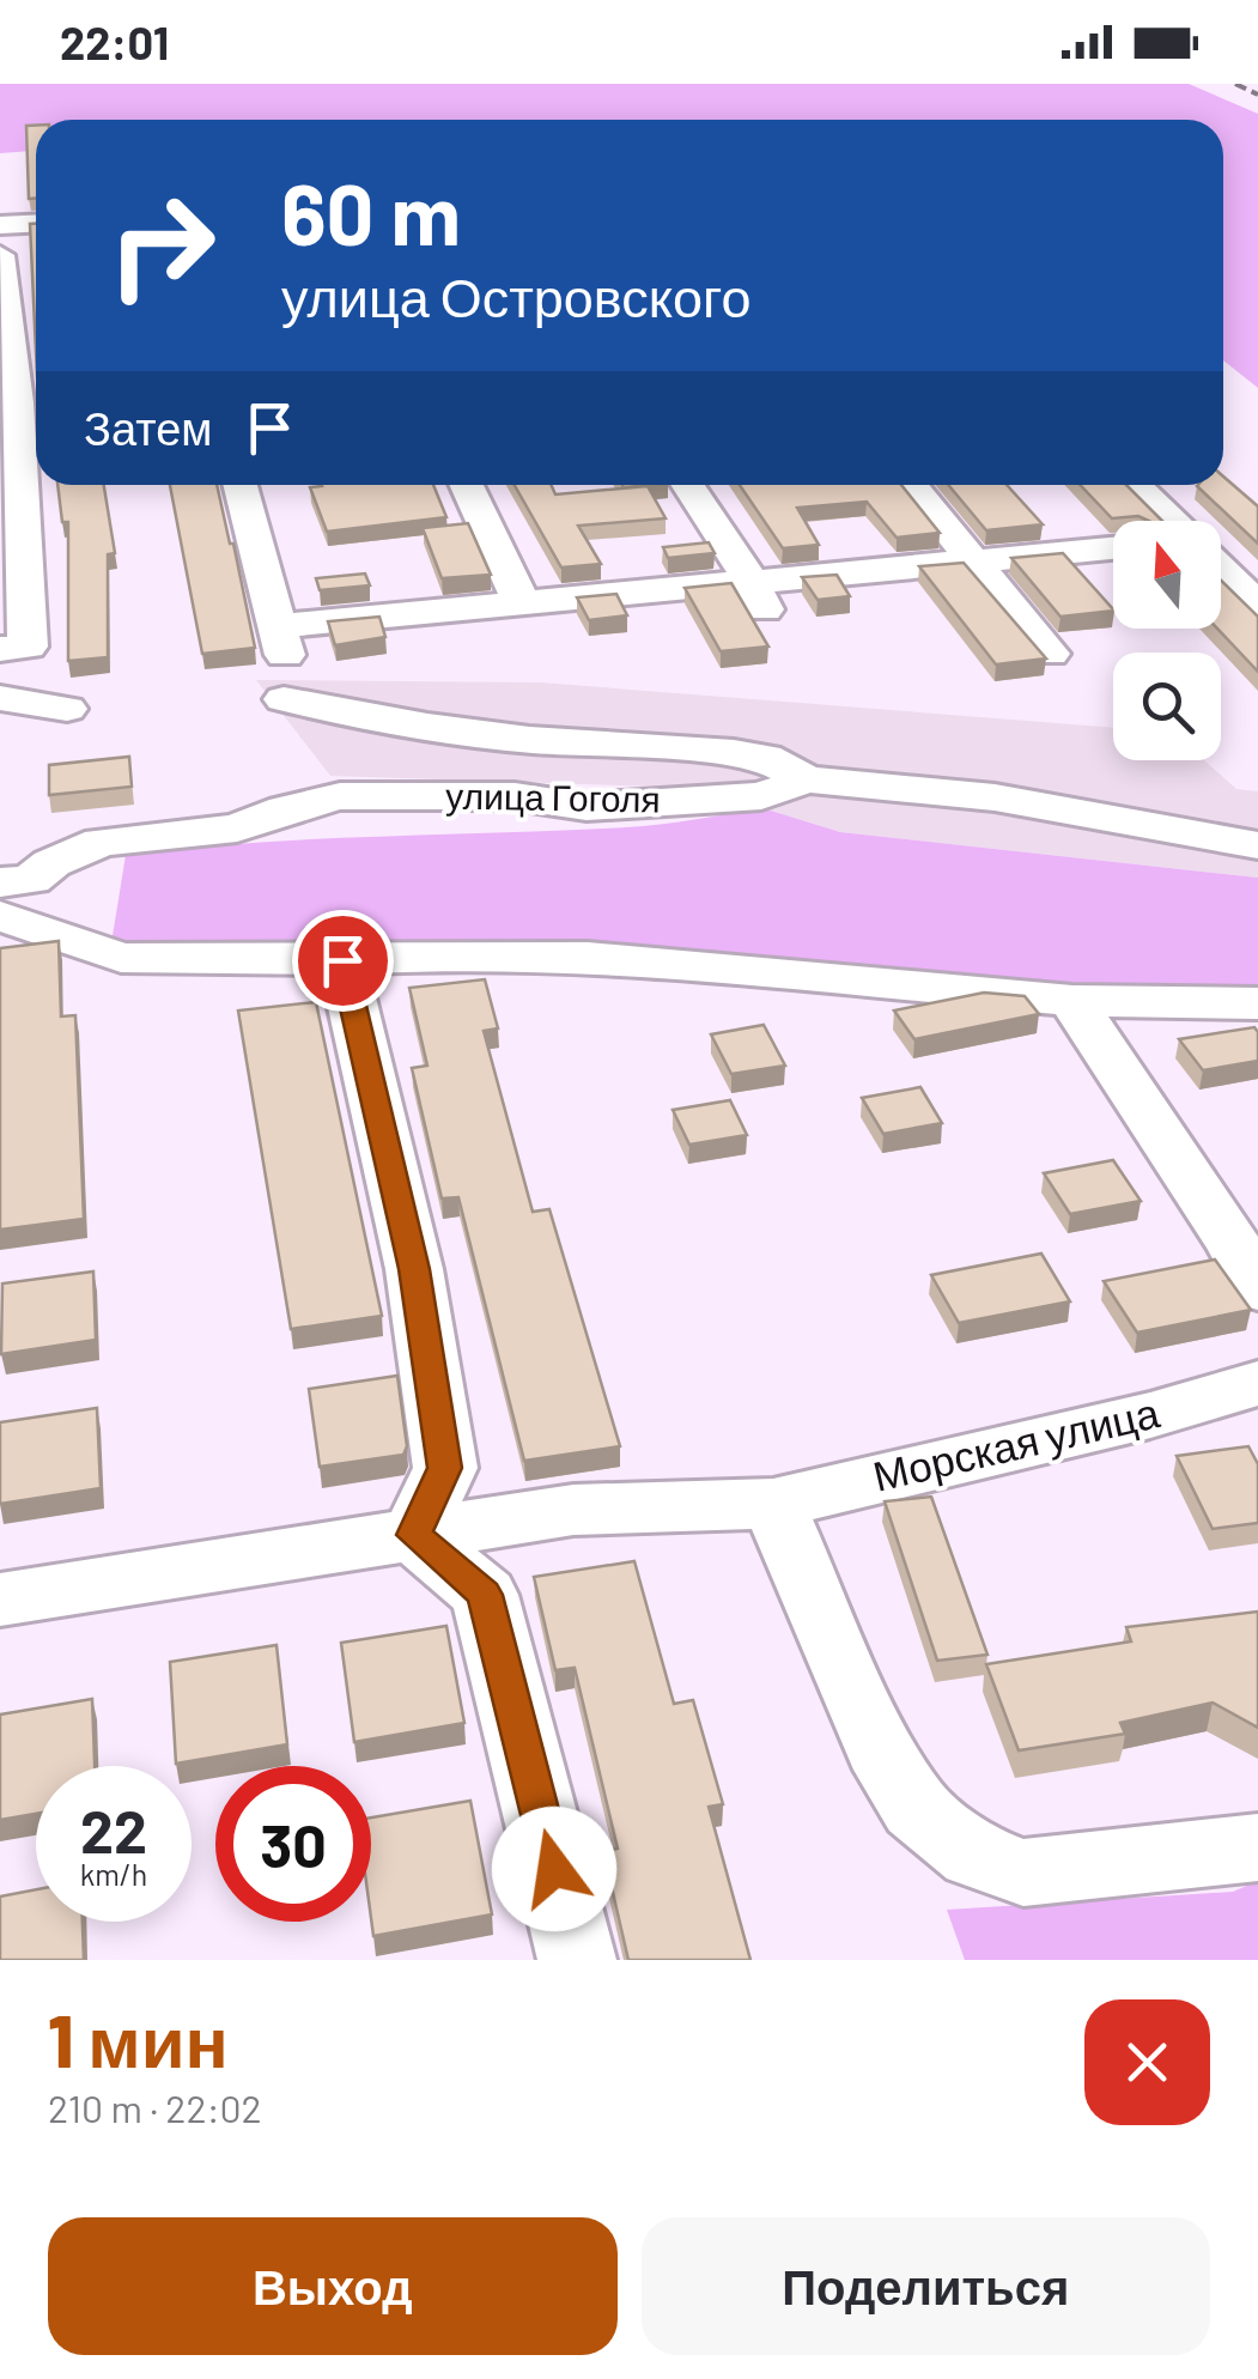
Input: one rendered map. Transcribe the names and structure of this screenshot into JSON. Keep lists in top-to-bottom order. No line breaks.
{"streets":{"street":["улица Гоголя","Морская улица"]},"north":"top","page":{"status":"22:01","turn":["60 m","улица Островского"],"then":"Затем","speed":"22 km/h","limit":"30","heading":["1 мин","210 m · 22:02"],"buttons":["Выход","Поделиться"]}}
